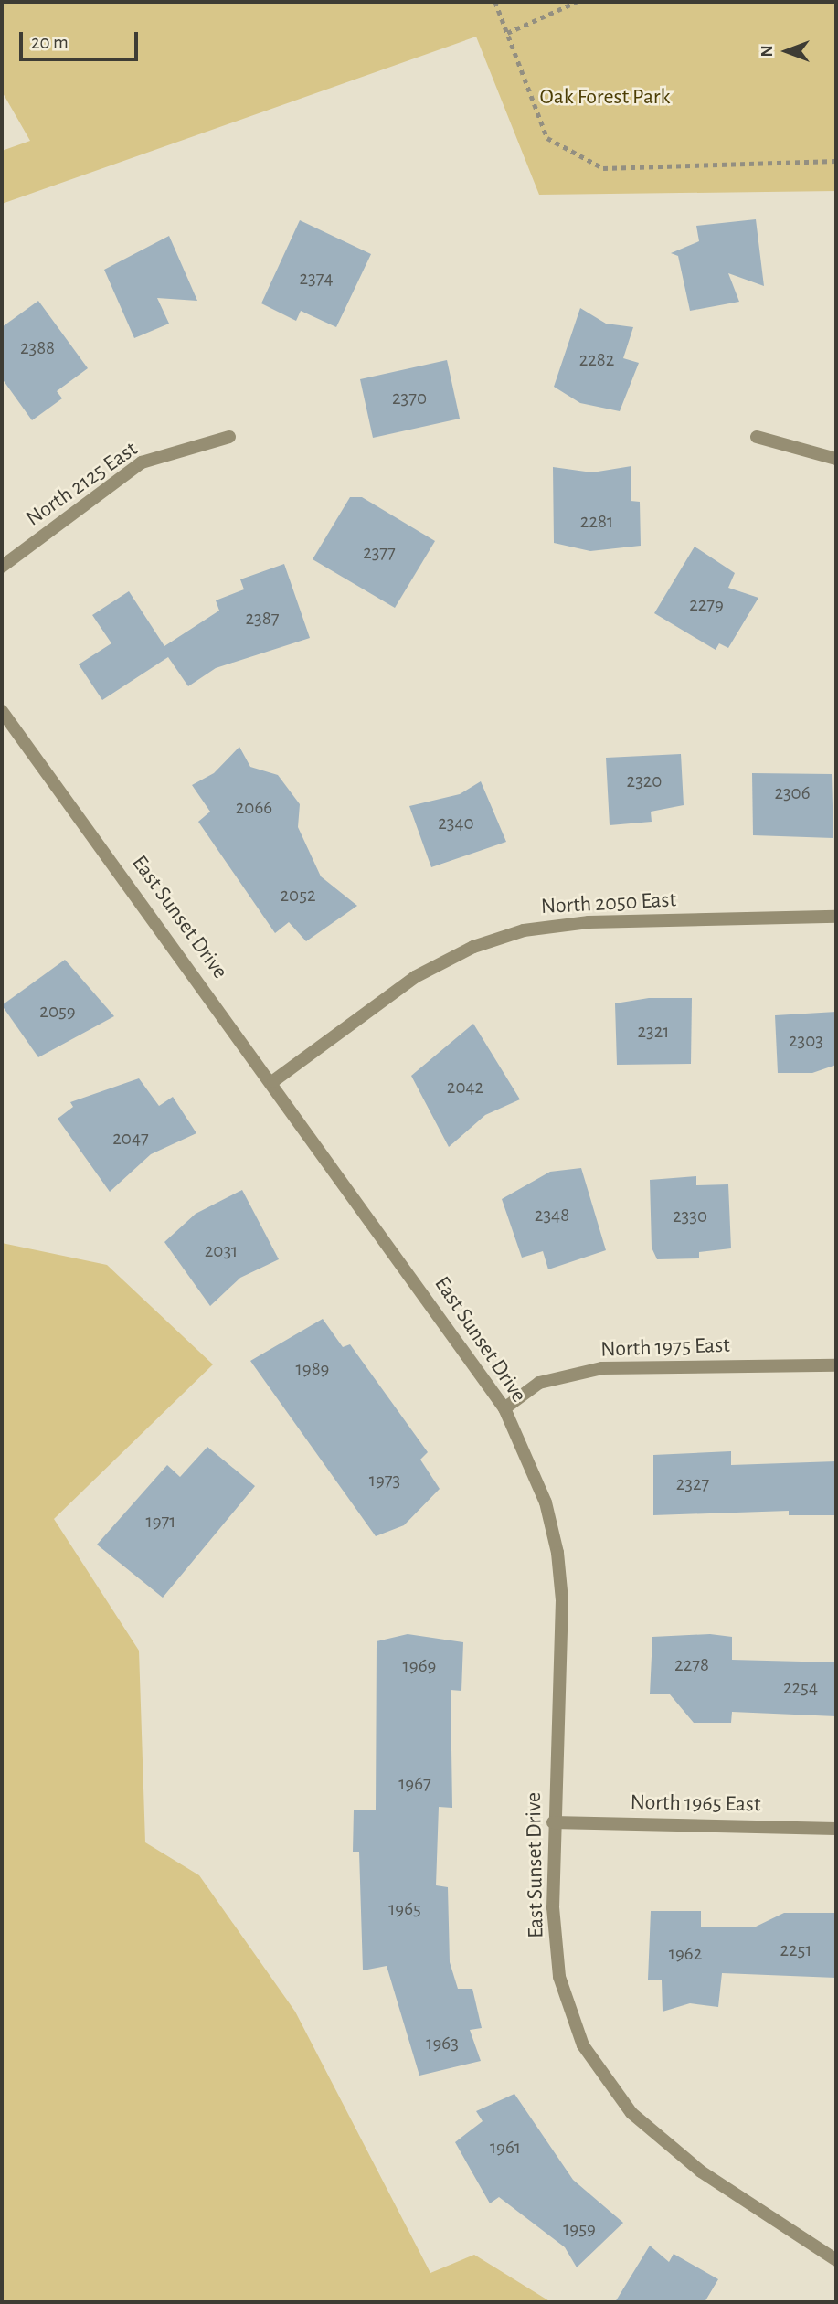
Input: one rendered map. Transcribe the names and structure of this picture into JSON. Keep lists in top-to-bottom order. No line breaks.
{"streets":{"street":["North 2125 East","North 2050 East","East Sunset Drive","North 1975 East","North 1965 East"]},"crossings":[["North 2050 East","East Sunset Drive"],["East Sunset Drive","North 1975 East"],["East Sunset Drive","North 1965 East"]],"parks":["Oak Forest Park"],"house_numbers":["2374","2388","2282","2370","2281","2377","2279","2387","2320","2306","2066","2340","2052","2059","2321","2303","2042","2047","2348","2330","2031","1989","1973","2327","1971","2278","1969","2254","1967","1965","2251","1962","1963","1961","1959"],"scale_bar":"20 m","north":"left"}
